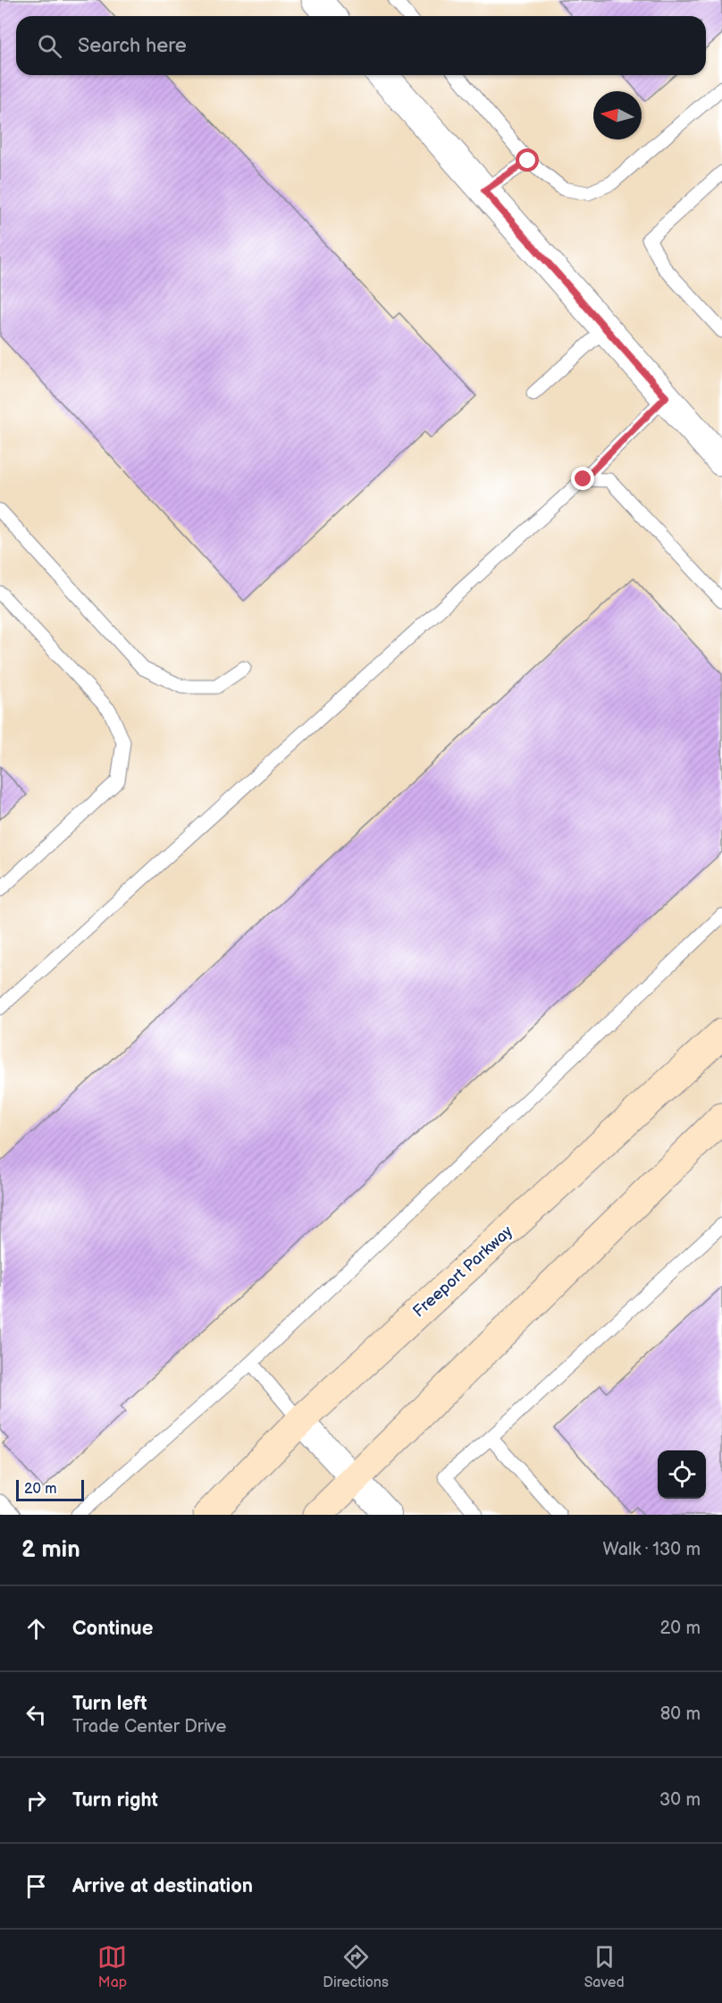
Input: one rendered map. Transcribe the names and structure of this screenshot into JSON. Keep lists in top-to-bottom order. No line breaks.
{"streets":{"main road":["Freeport Parkway"]},"scale_bar":"20 m","north":"left","page":{"search":"Search here","scale":"20 m","heading":["2 min","Walk · 130 m"],"list":[["Continue","20 m"],["Turn left","Trade Center Drive","80 m"],["Turn right","30 m"],"Arrive at destination"],"nav":["Map","Directions","Saved"]}}
